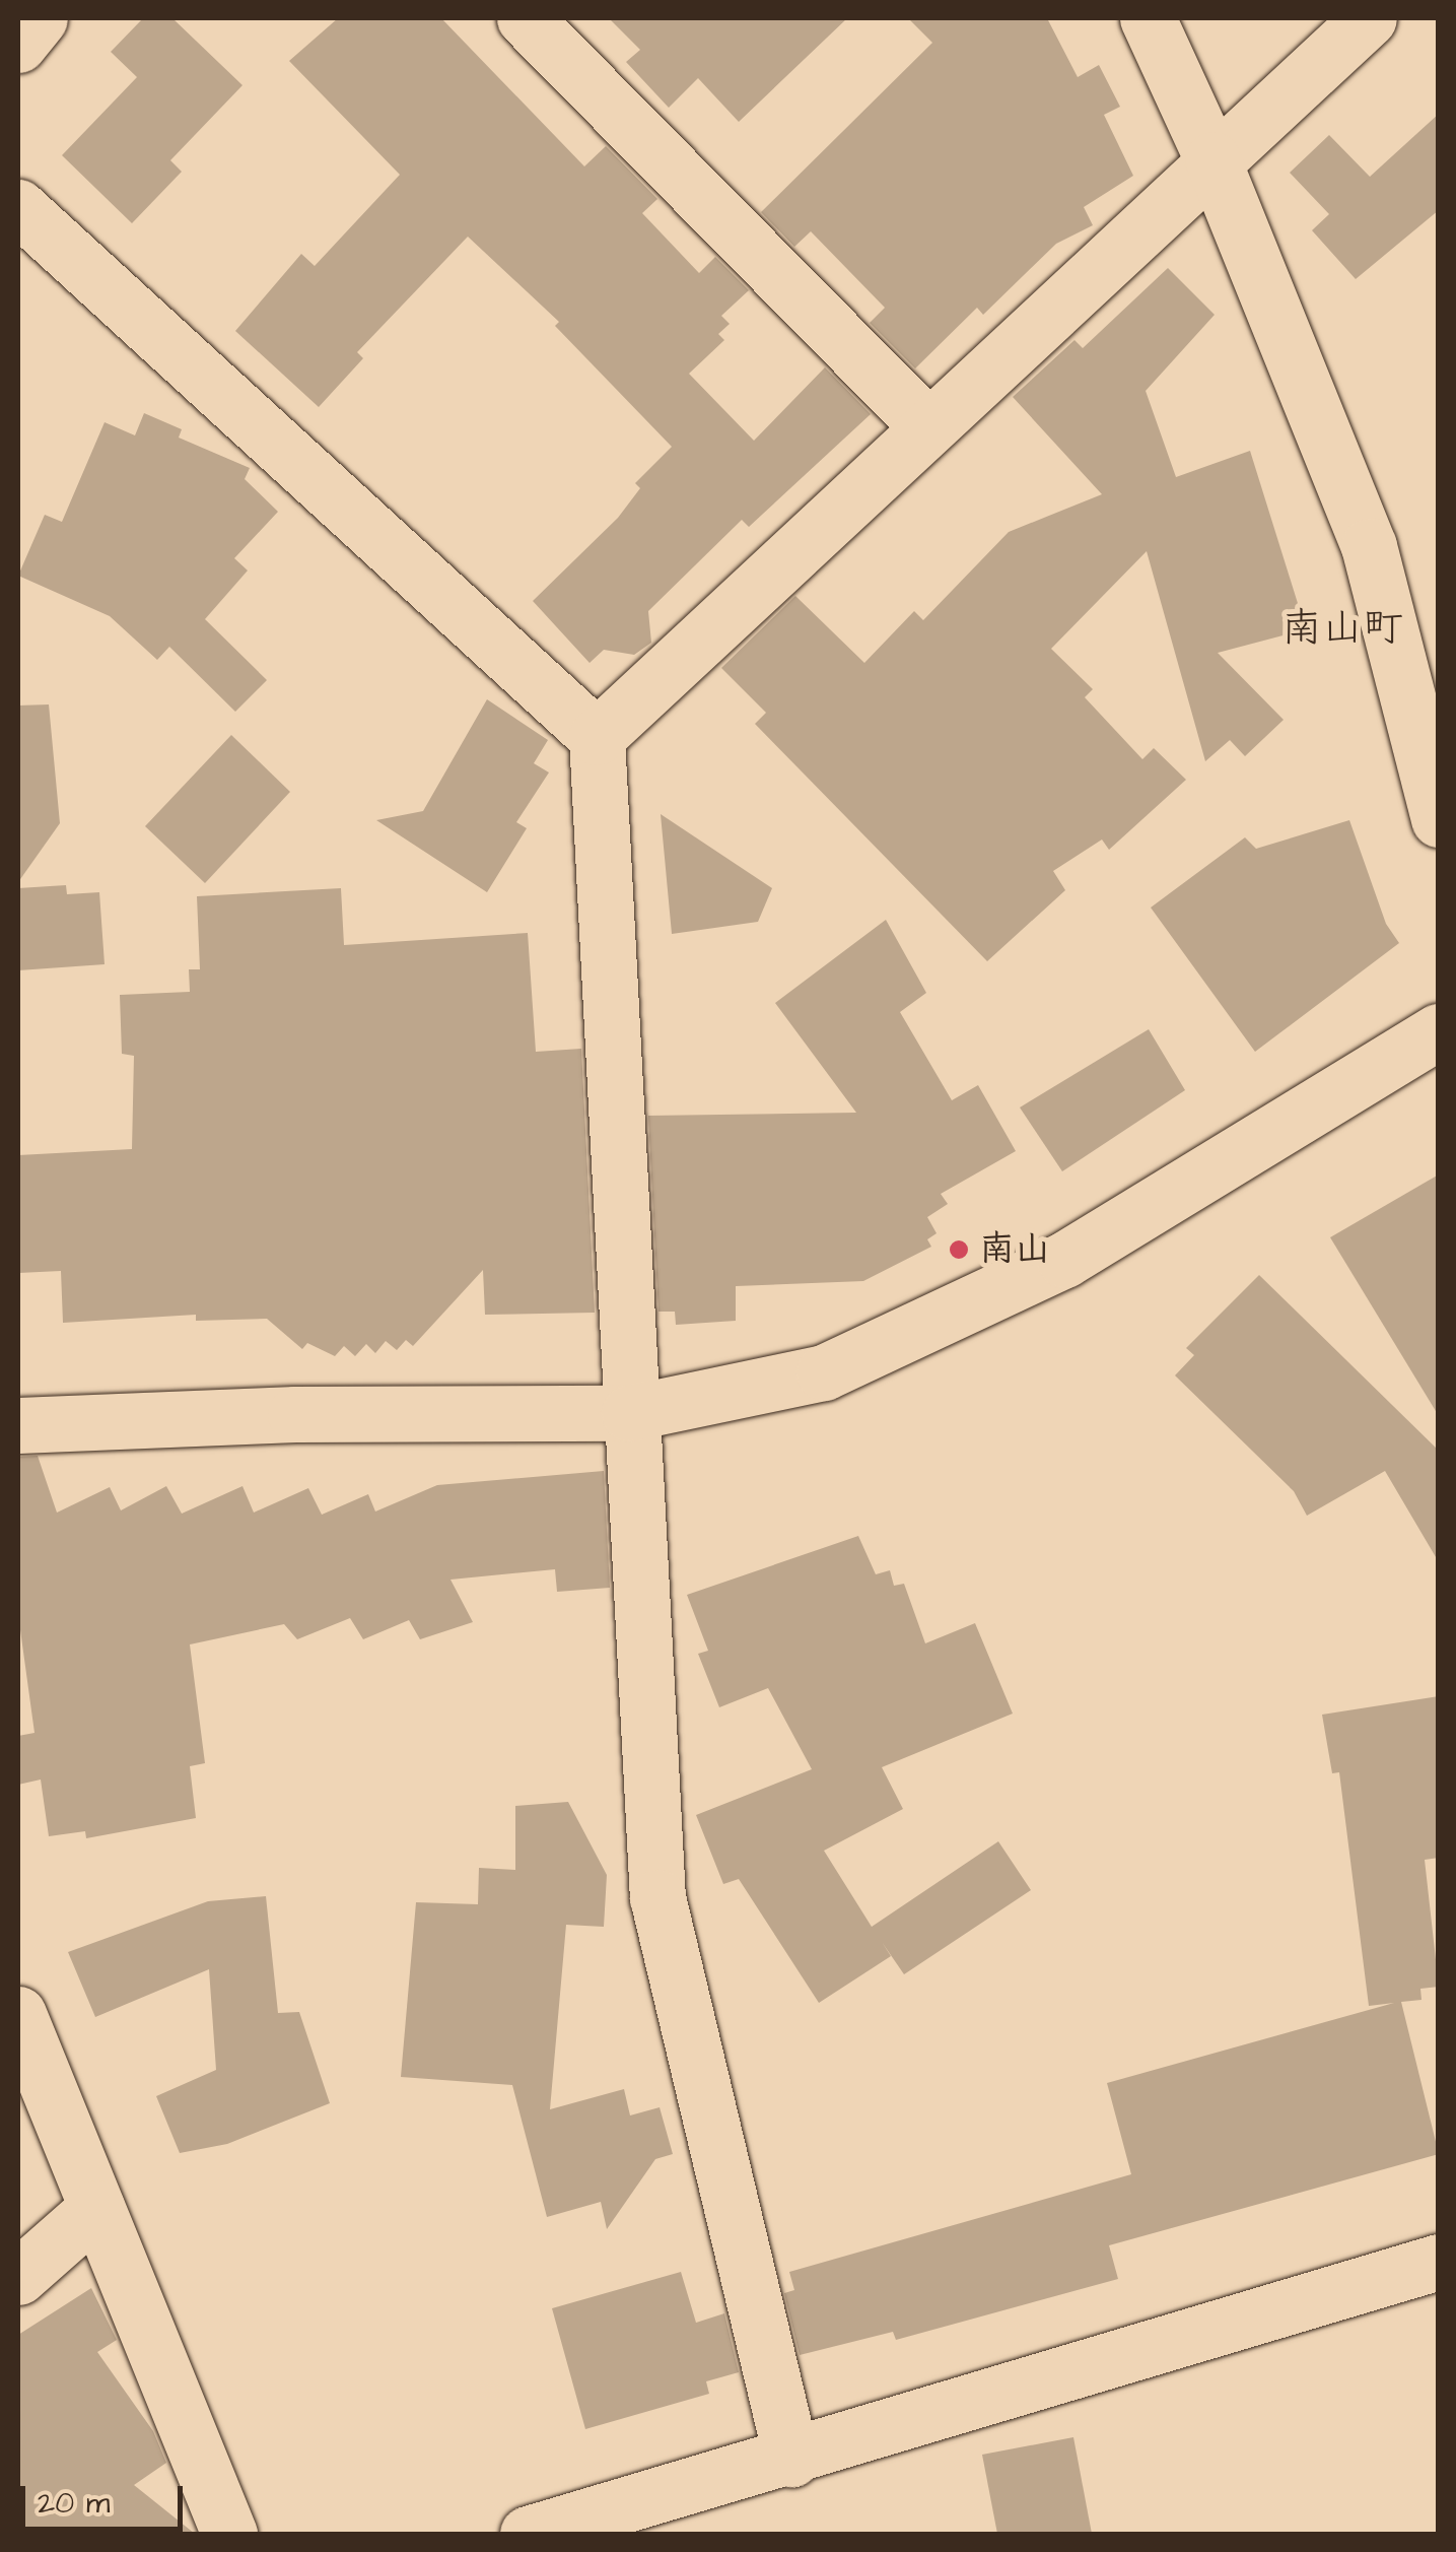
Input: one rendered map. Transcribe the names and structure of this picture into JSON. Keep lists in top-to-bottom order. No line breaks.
{"districts":["南山町"],"places":["南山"],"scale_bar":"20 m"}
